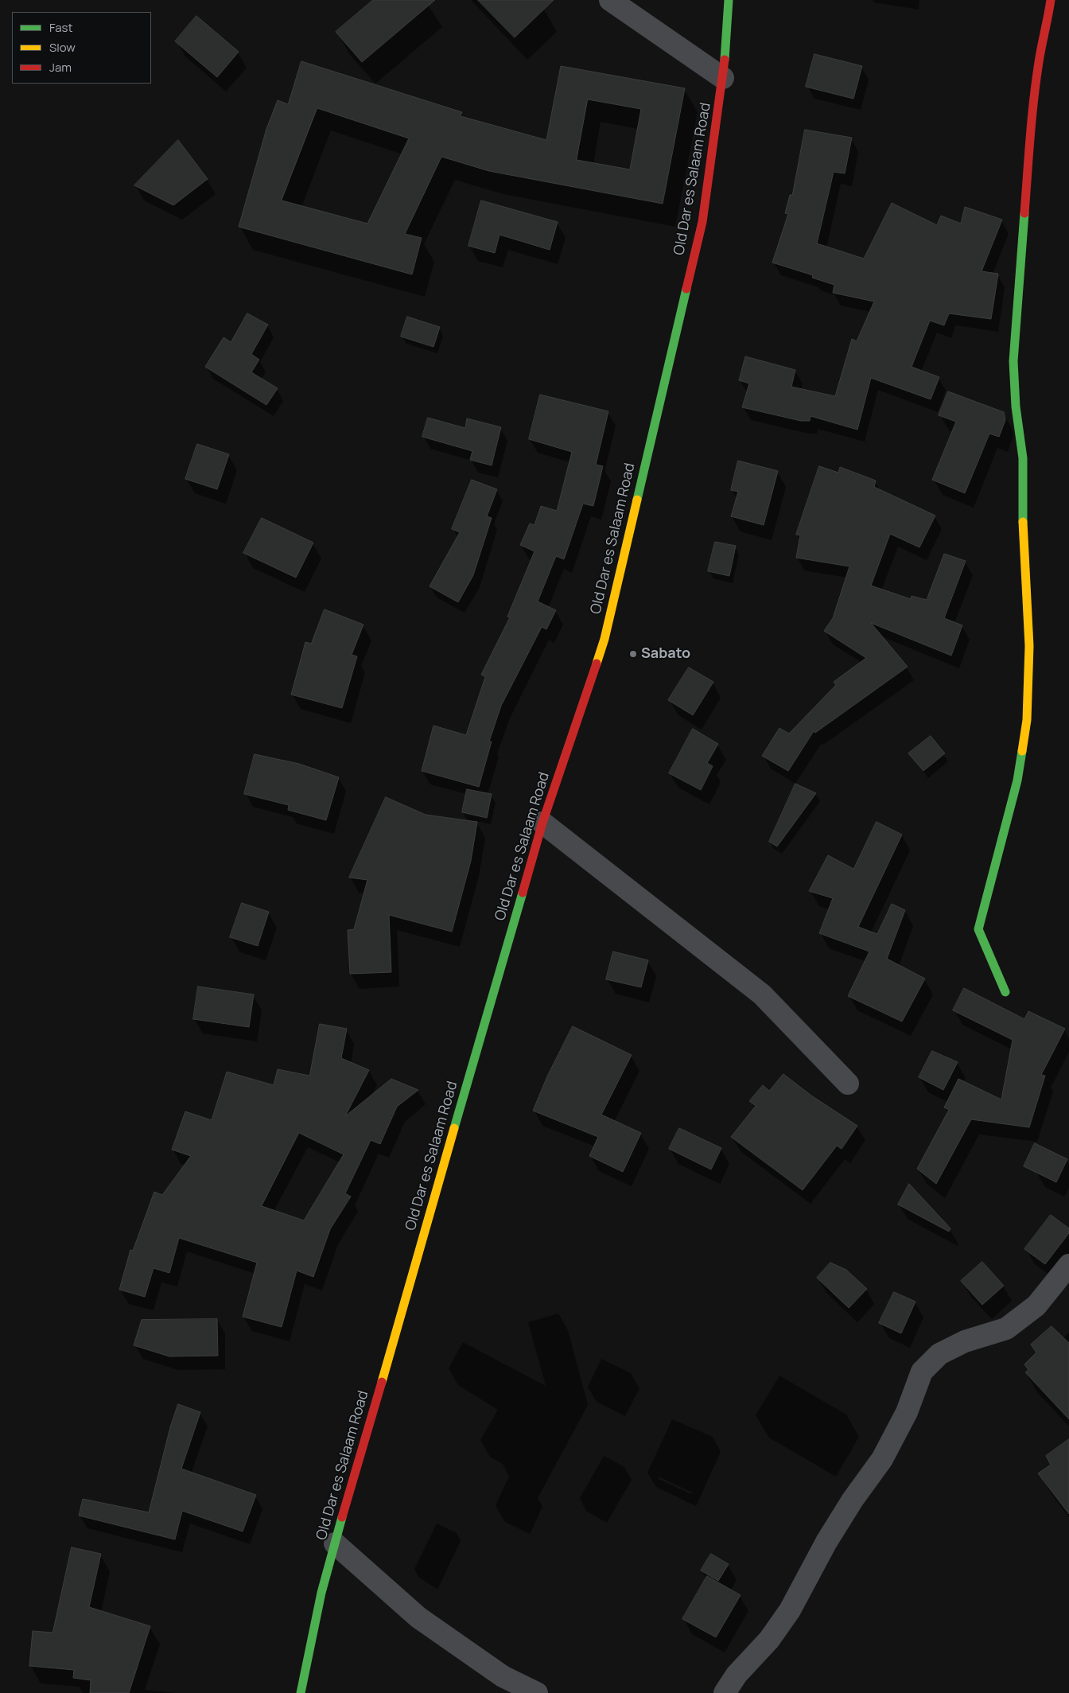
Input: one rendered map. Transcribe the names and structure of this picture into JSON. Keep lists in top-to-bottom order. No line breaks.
{"streets":{"street":["Old Dar es Salaam Road"]},"places":["Sabato"],"legend":["Fast","Slow","Jam"]}
